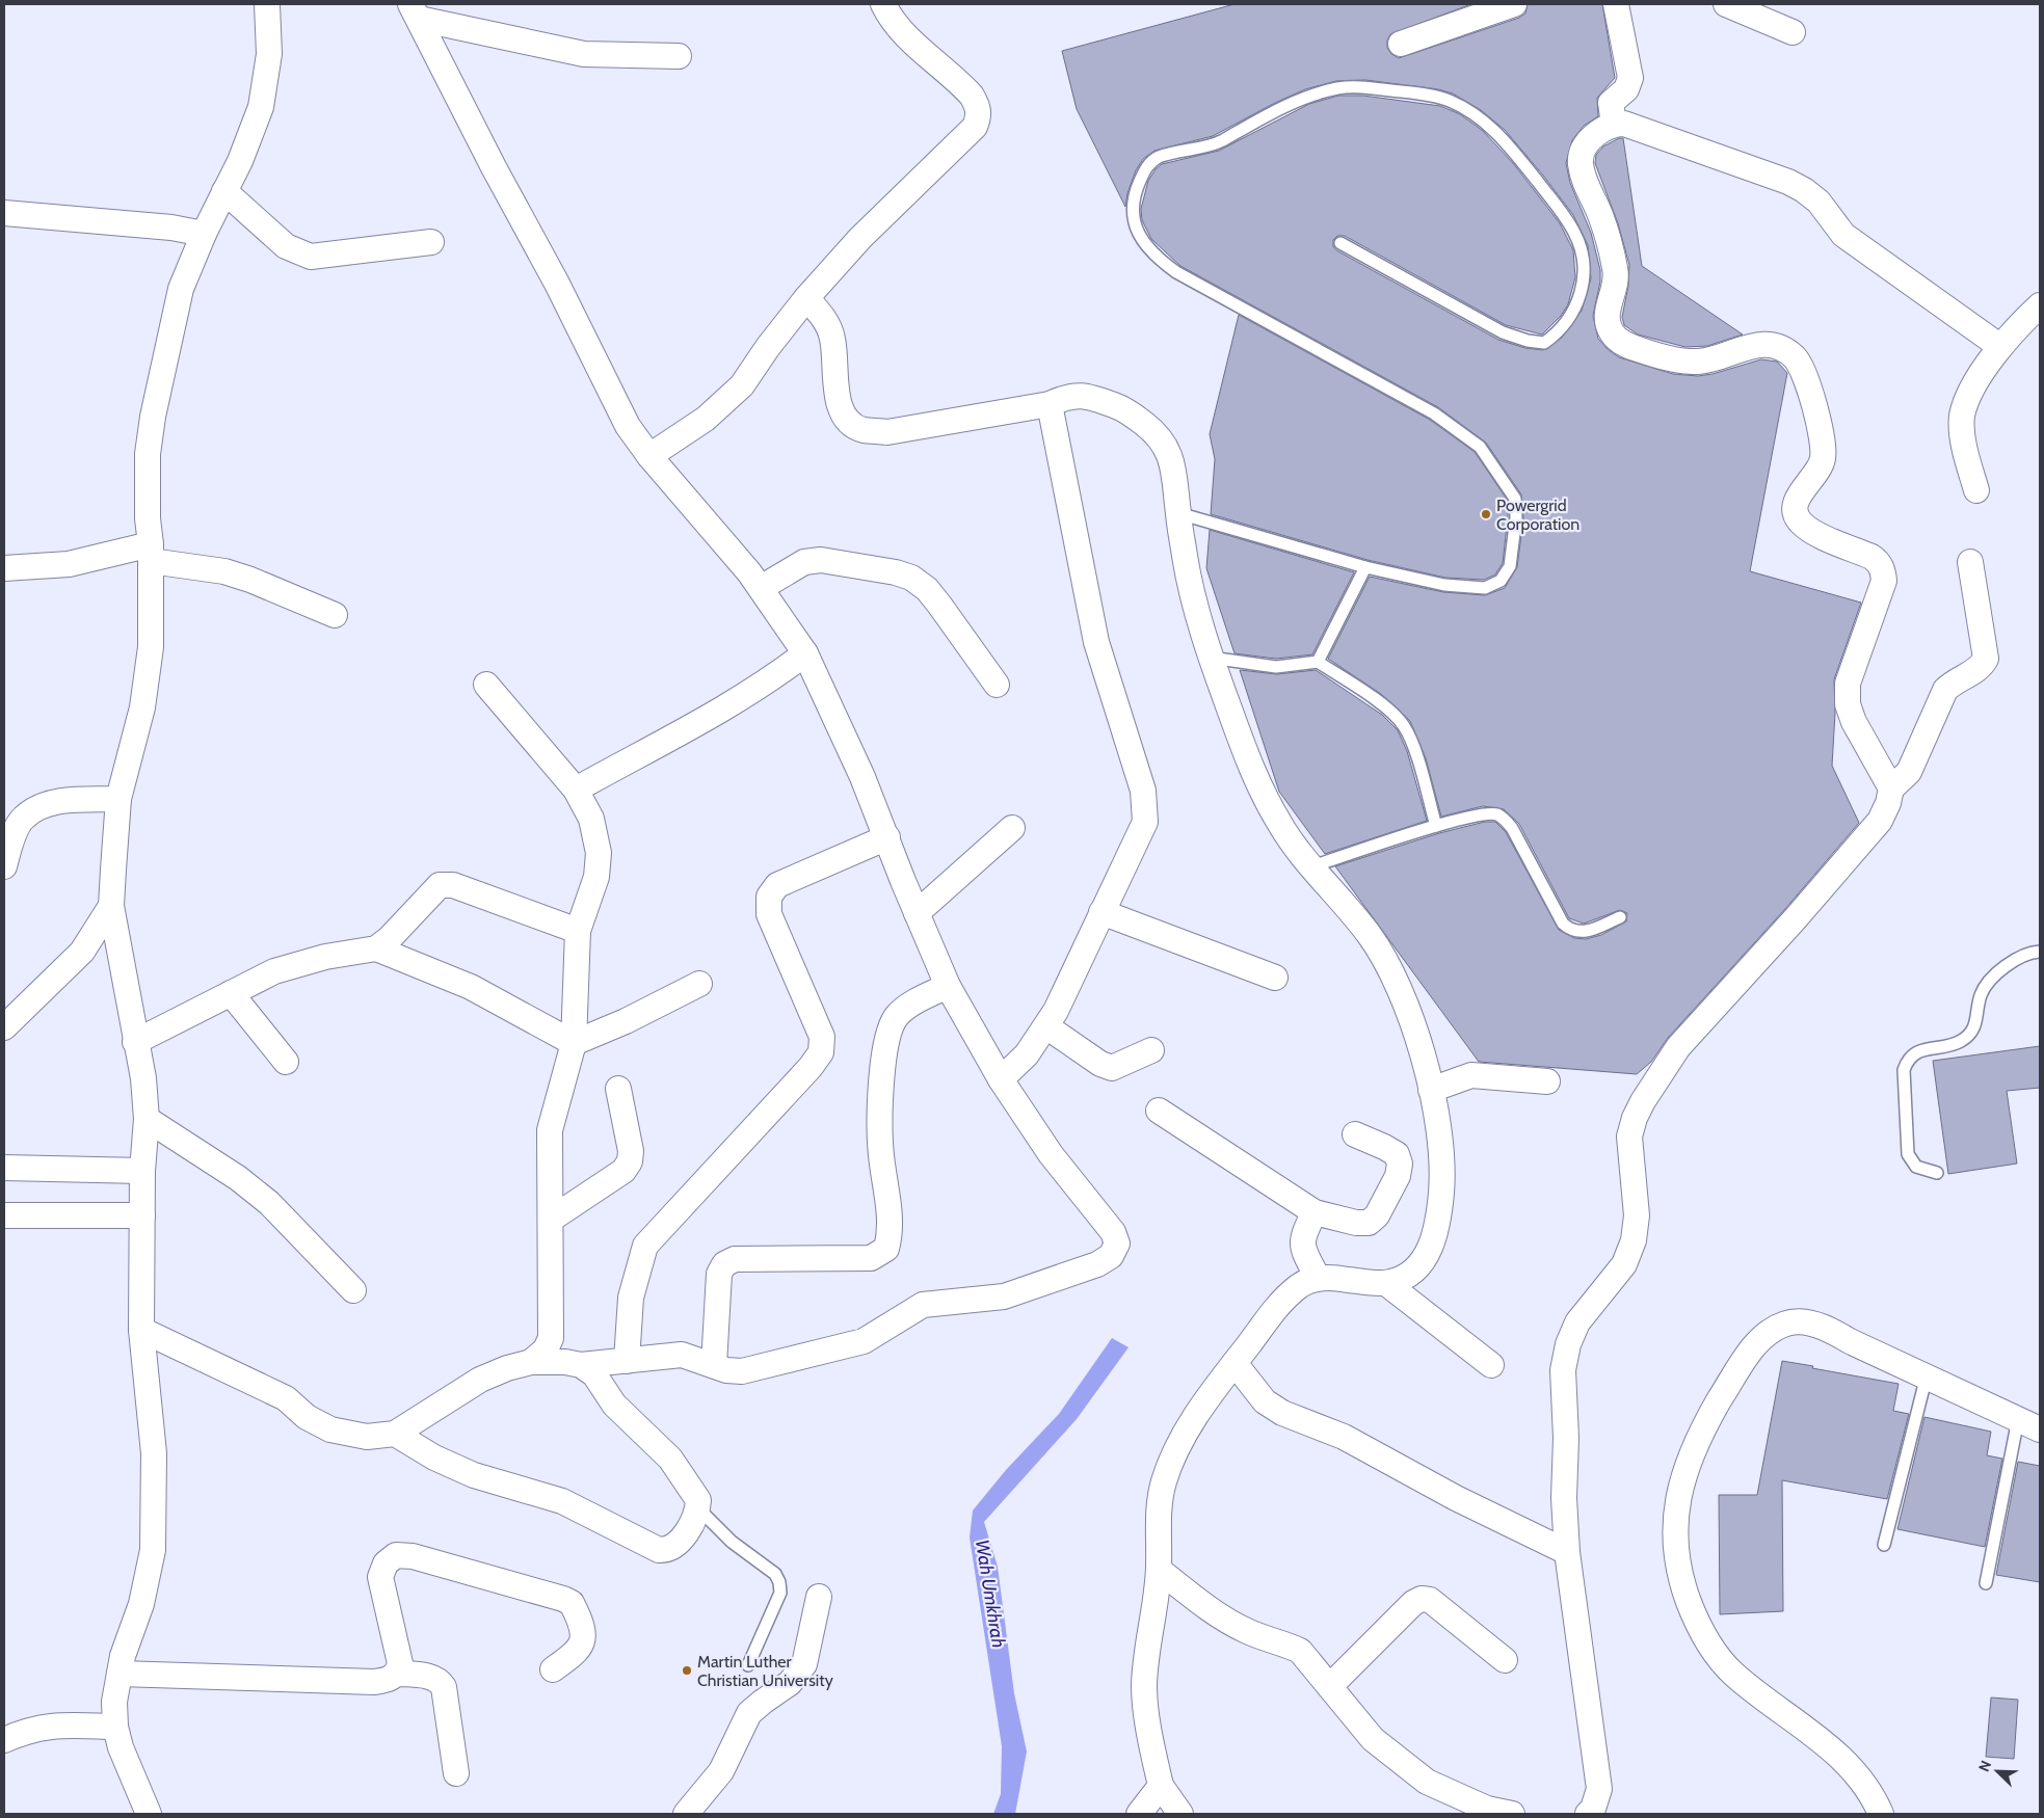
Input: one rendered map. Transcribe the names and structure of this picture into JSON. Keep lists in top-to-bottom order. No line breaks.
{"water":["Wah Umkhrah"],"places":["Powergrid Corporation","Martin Luther Christian University"],"north":"top left"}
